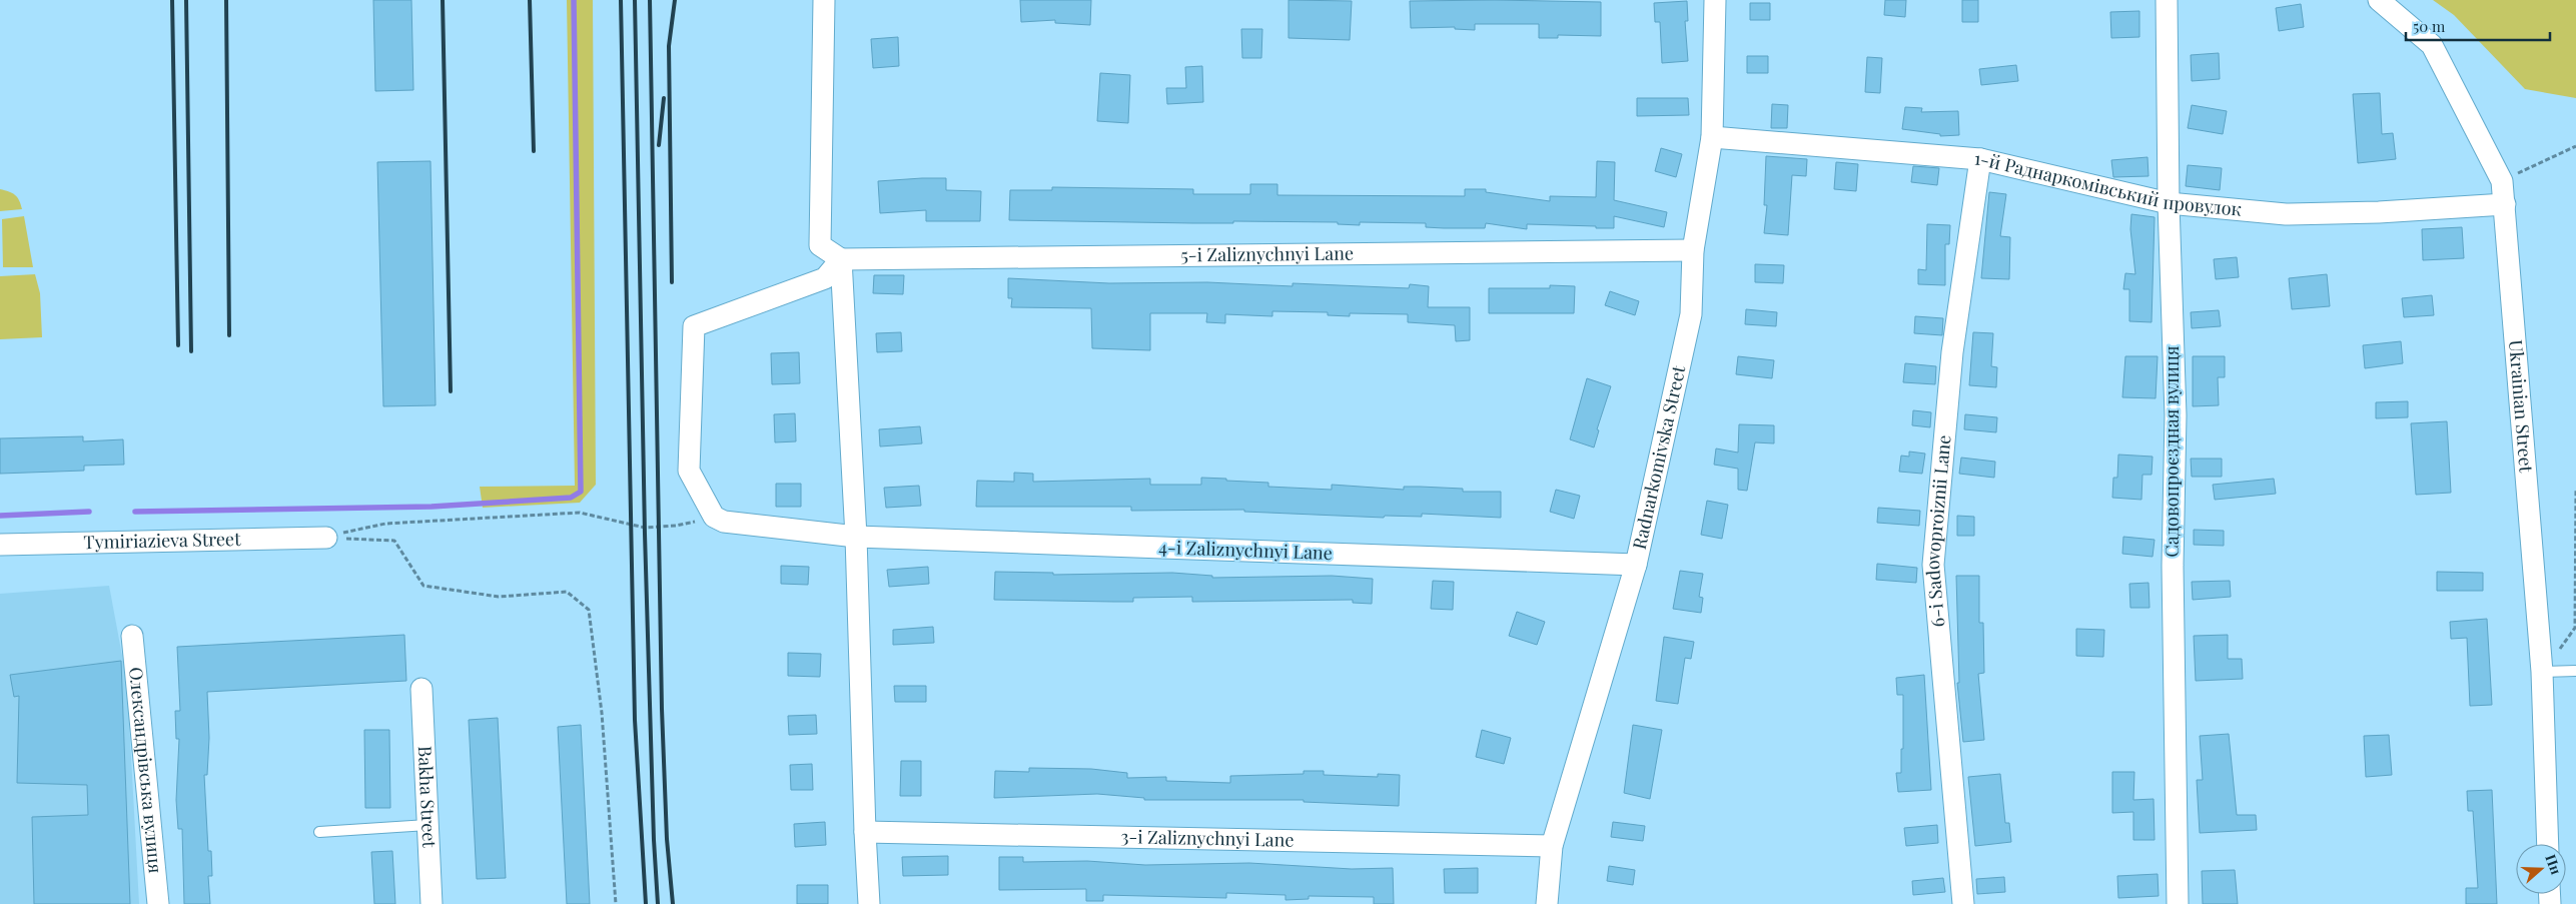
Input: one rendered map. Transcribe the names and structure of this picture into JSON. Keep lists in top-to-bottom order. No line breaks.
{"streets":{"street":["1-й Раднаркомівський провулок","5-i Zaliznychnyi Lane","Ukrainian Street","Садовопроєздная вулиця","Radnarkomivska Street","6-i Sadovoproiznii Lane","Tymiriazieva Street","4-i Zaliznychnyi Lane","Олександрівська вулиця","Bakha Street","3-i Zaliznychnyi Lane"]},"crossings":[["1-й Раднаркомівський провулок","Ukrainian Street"],["1-й Раднаркомівський провулок","Садовопроєздная вулиця"],["1-й Раднаркомівський провулок","Radnarkomivska Street"],["1-й Раднаркомівський провулок","6-i Sadovoproiznii Lane"],["5-i Zaliznychnyi Lane","Radnarkomivska Street"],["Radnarkomivska Street","4-i Zaliznychnyi Lane"],["Radnarkomivska Street","3-i Zaliznychnyi Lane"]],"scale_bar":"50 m","north":"right"}
